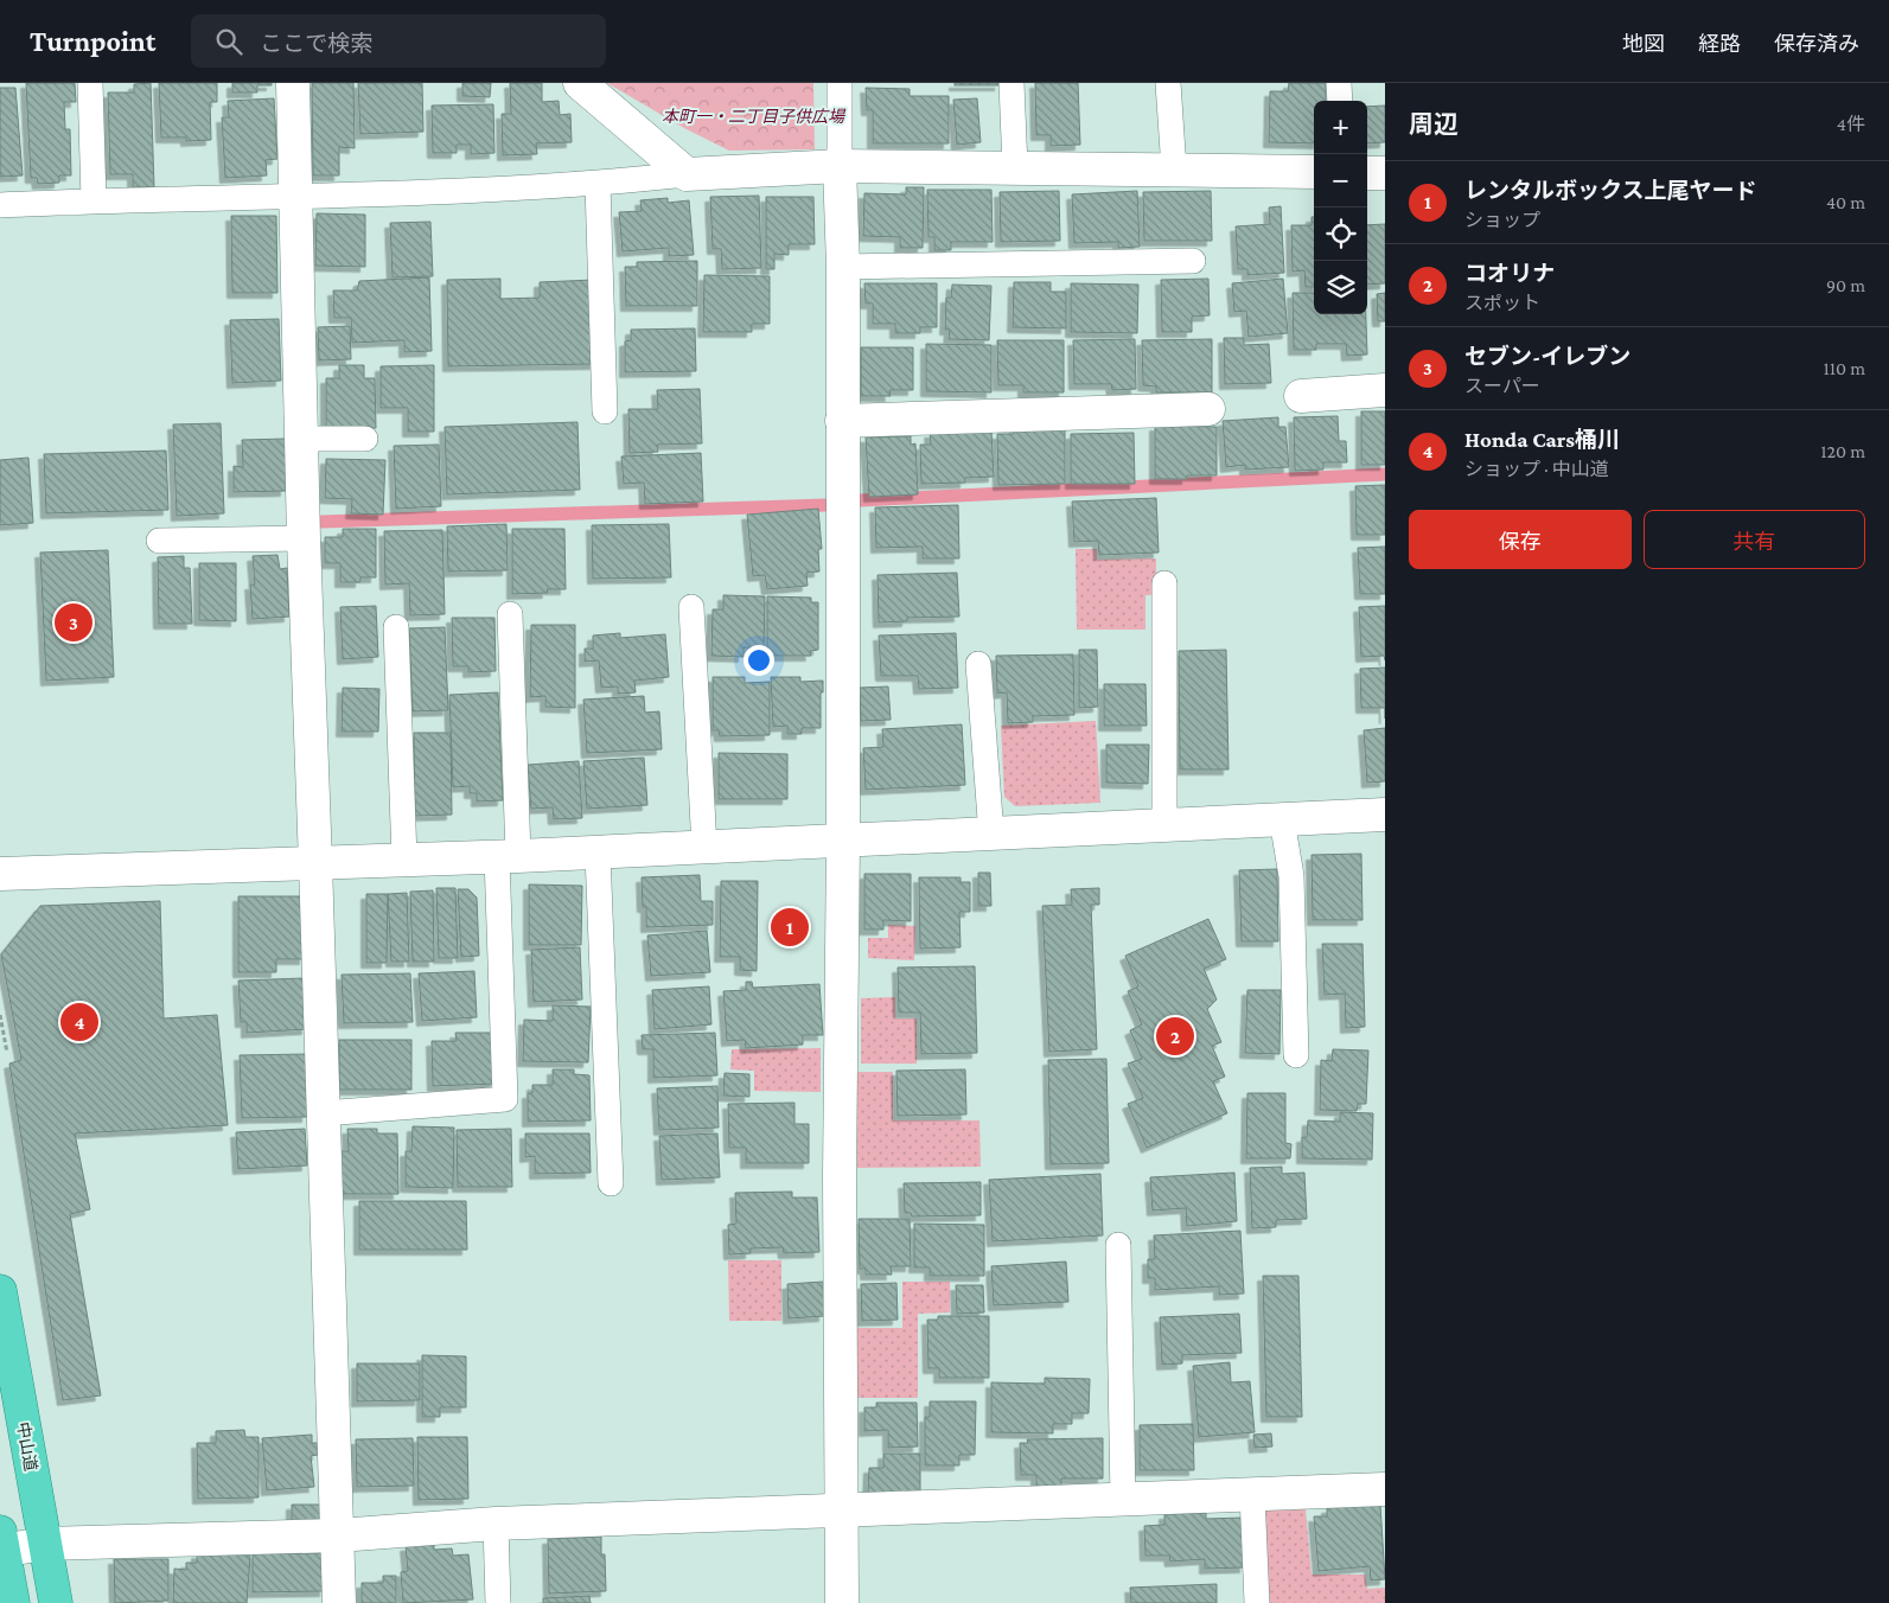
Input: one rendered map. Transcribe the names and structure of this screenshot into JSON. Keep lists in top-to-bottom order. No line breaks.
{"streets":{"highway":["中山道"]},"parks":["本町一・二丁目子供広場"],"page":{"header":"Turnpoint","search":"ここで検索","nav":["地図","経路","保存済み"],"heading":["周辺","4件"],"map_buttons":["+","−"],"list":[{"mark":"1","name":"レンタルボックス上尾ヤード","note":"ショップ","value":"40 m"},{"mark":"2","name":"コオリナ","note":"スポット","value":"90 m"},{"mark":"3","name":"セブン-イレブン","note":"スーパー","value":"110 m"},{"mark":"4","name":"Honda Cars桶川","note":"ショップ · 中山道","value":"120 m"}],"buttons":["保存","共有"],"pins":["3","1","4","2"]}}
